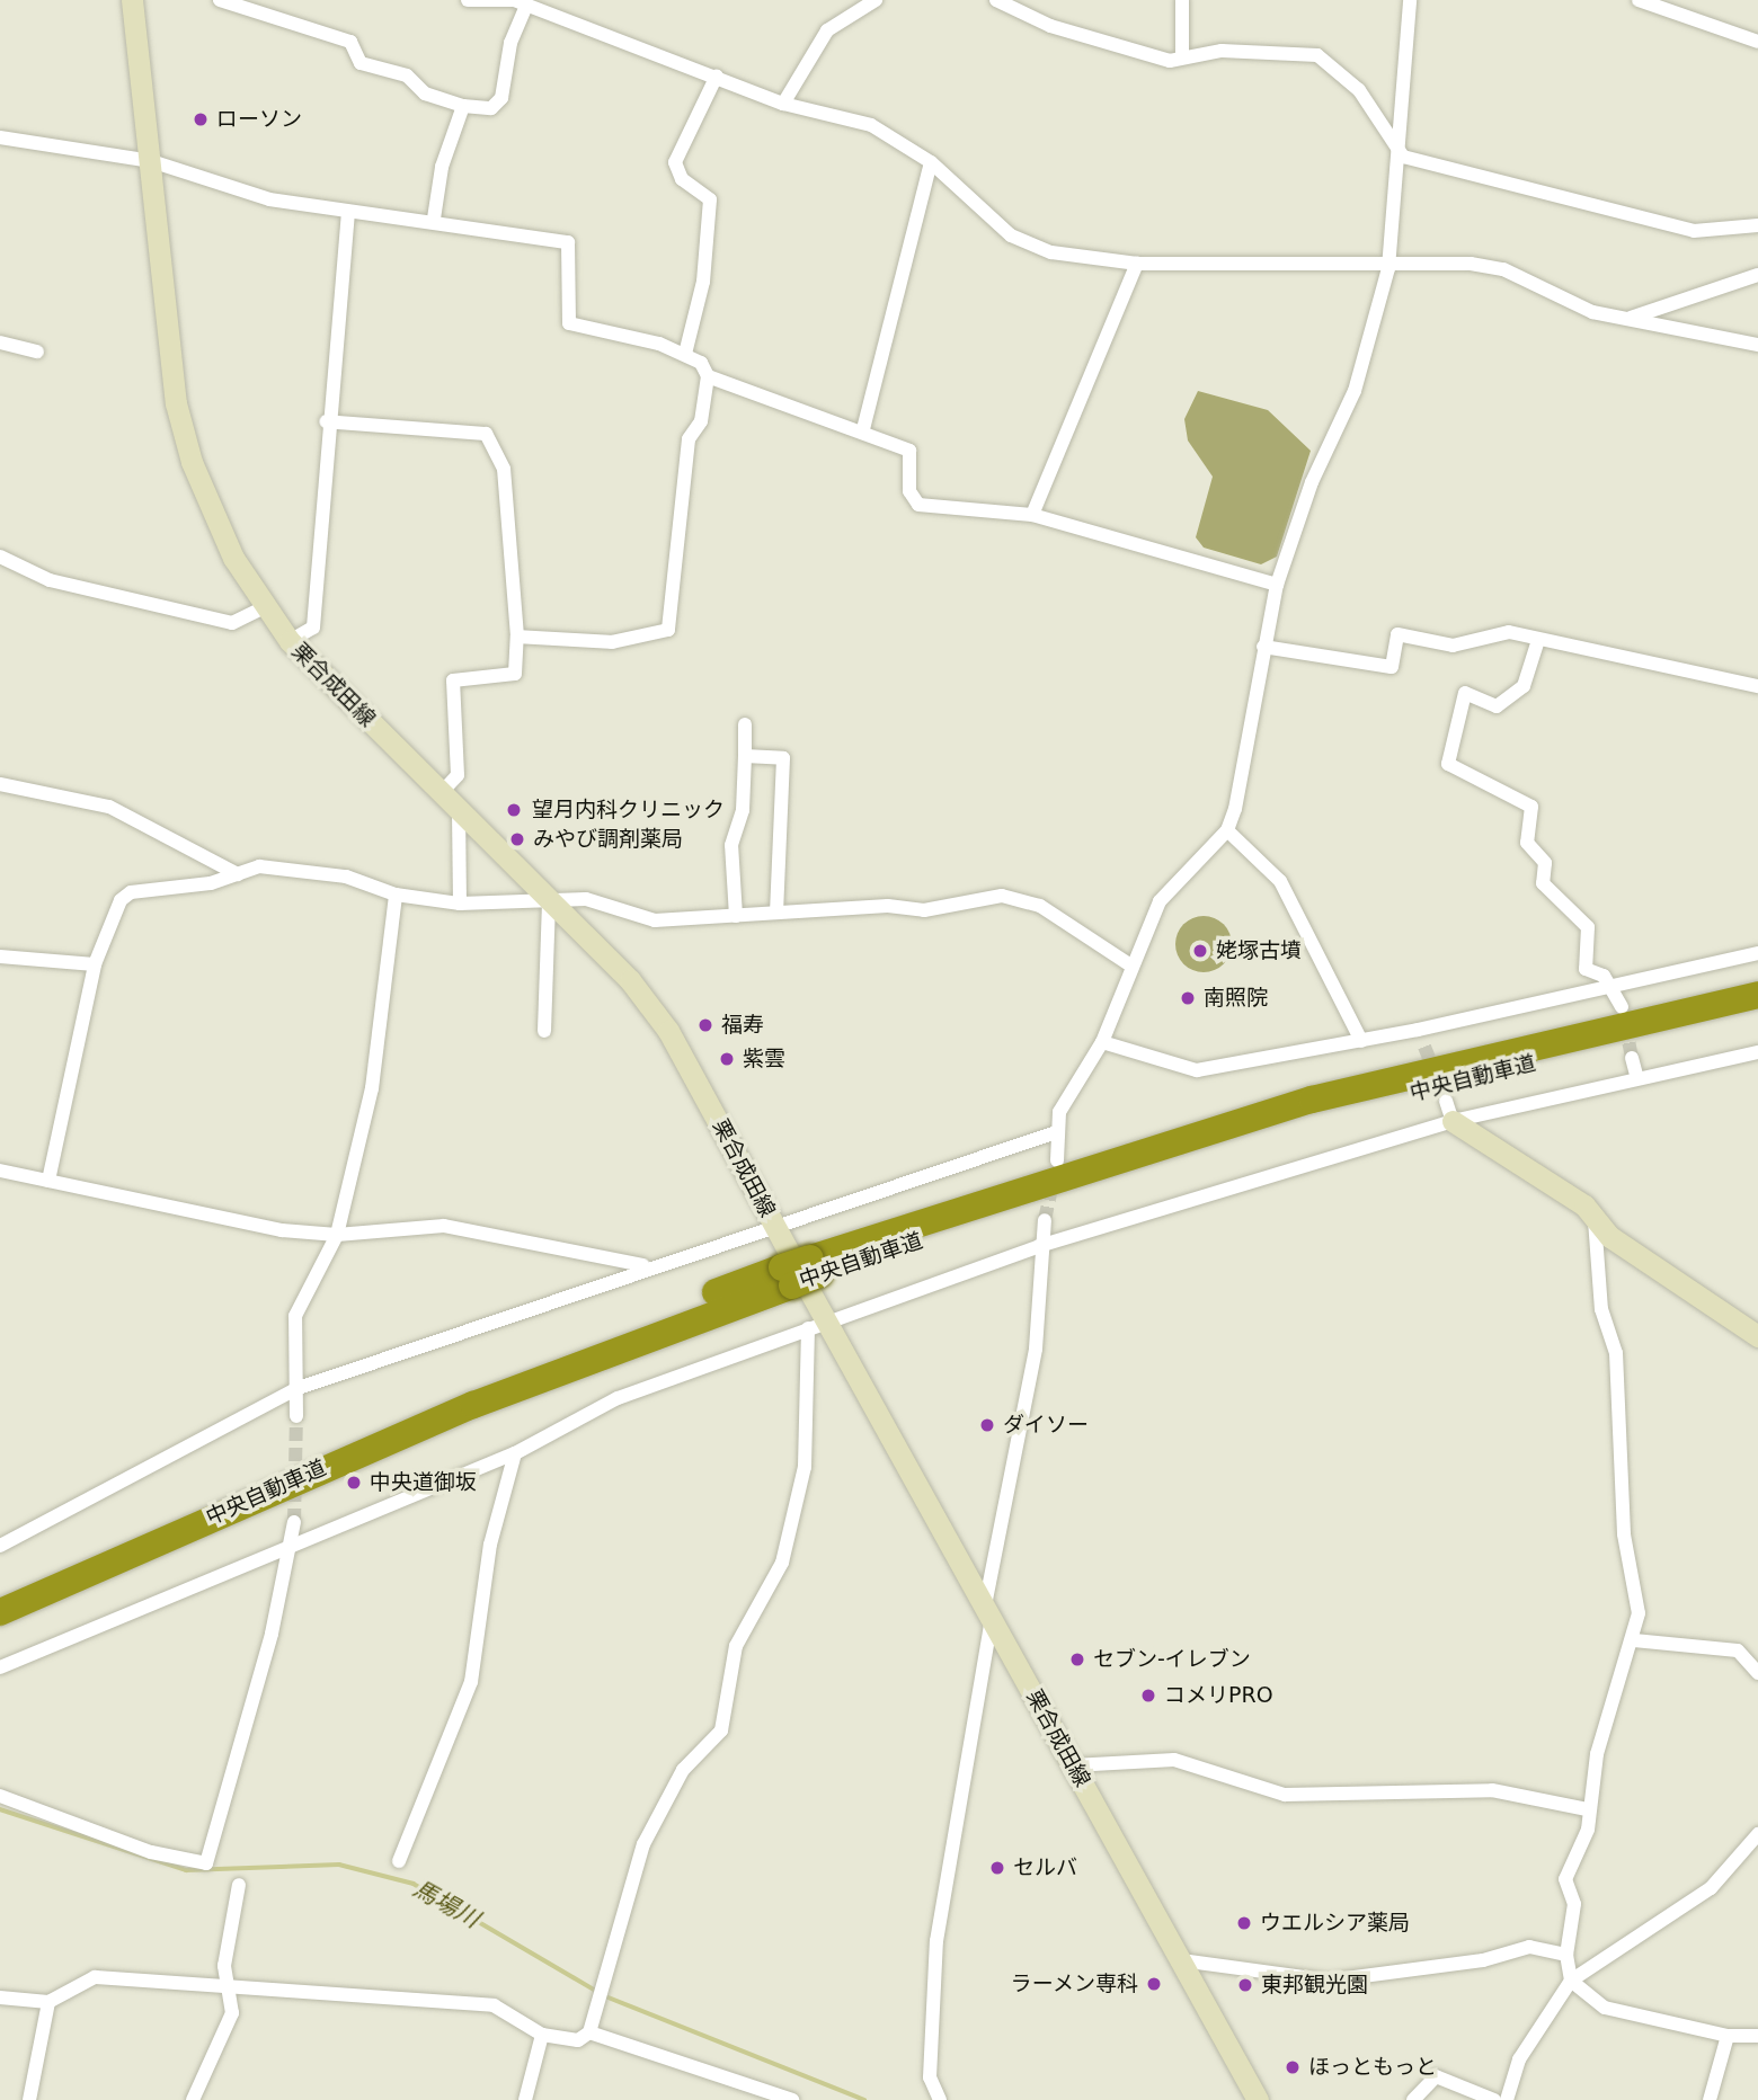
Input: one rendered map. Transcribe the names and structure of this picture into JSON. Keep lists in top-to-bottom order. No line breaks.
{"streets":{"highway":["中央自動車道"],"main road":["栗合成田線"]},"crossings":[["栗合成田線","中央自動車道"]],"water":["馬場川"],"places":["ローソン","望月内科クリニック","みやび調剤薬局","姥塚古墳","南照院","福寿","紫雲","ダイソー","中央道御坂","セブン-イレブン","コメリPRO","セルバ","ウエルシア薬局","ラーメン専科","東邦観光園","ほっともっと"]}
